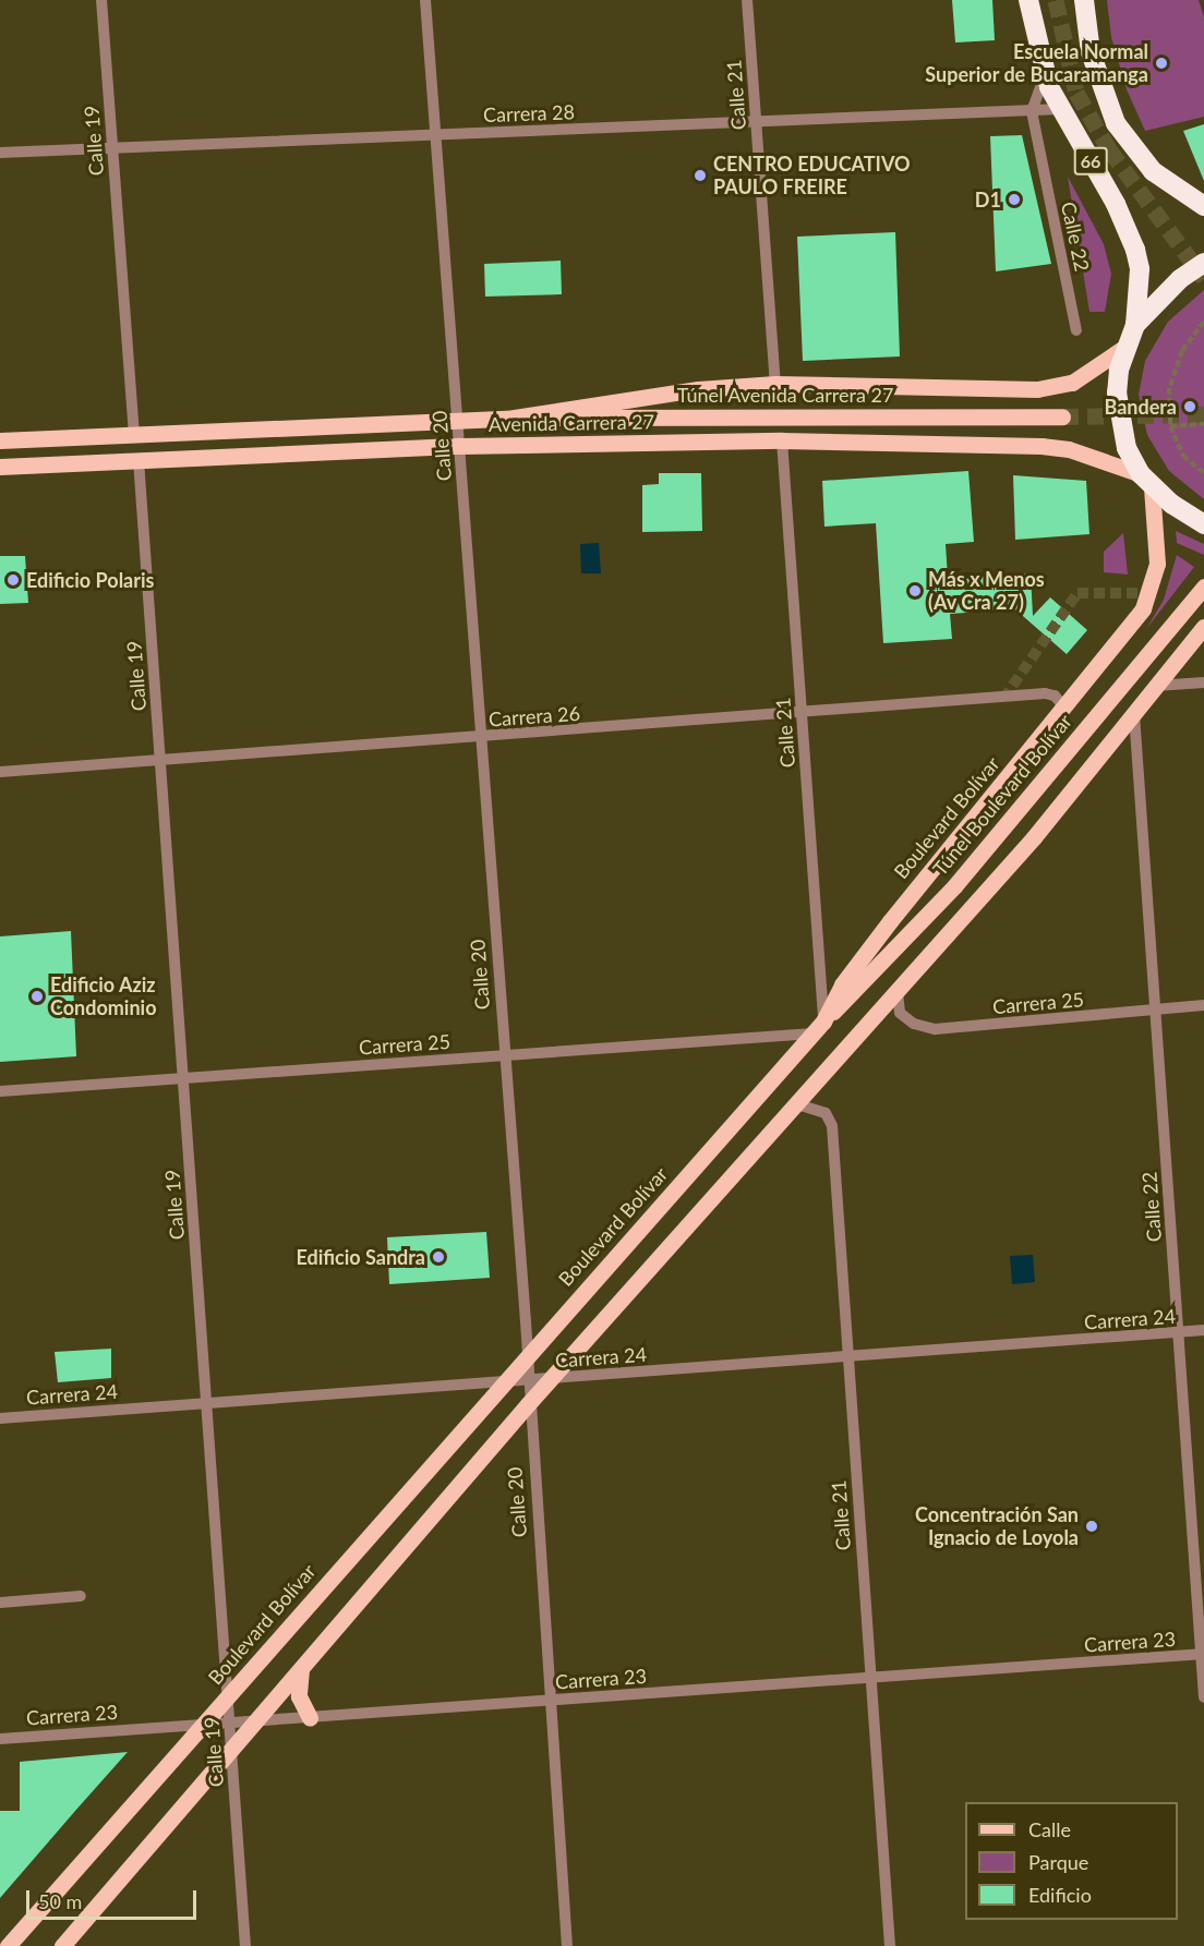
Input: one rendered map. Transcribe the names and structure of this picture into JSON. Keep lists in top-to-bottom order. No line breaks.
{"streets":{"highway":["66"],"main road":["Túnel Avenida Carrera 27","Avenida Carrera 27","Túnel Boulevard Bolívar","Boulevard Bolívar"],"street":["Calle 21","Carrera 28","Calle 19","Calle 22","Calle 20","Carrera 26","Carrera 25","Carrera 24","Carrera 23"]},"crossings":[["Calle 21","Carrera 28"],["Calle 21","Avenida Carrera 27"],["Calle 21","Carrera 26"],["Calle 21","Túnel Boulevard Bolívar"],["Calle 21","Boulevard Bolívar"],["Calle 21","Carrera 25"],["Calle 21","Carrera 24"],["Calle 21","Carrera 23"],["Carrera 28","Calle 19"],["Carrera 28","66"],["Carrera 28","Calle 22"],["Carrera 28","Calle 20"],["Calle 19","Avenida Carrera 27"],["Calle 19","Carrera 26"],["Calle 19","Boulevard Bolívar"],["Calle 19","Carrera 25"],["Calle 19","Carrera 24"],["Calle 19","Carrera 23"],["Calle 22","Carrera 25"],["Calle 22","Carrera 24"],["Calle 22","Carrera 23"],["Túnel Avenida Carrera 27","Avenida Carrera 27"],["Avenida Carrera 27","Calle 20"],["Avenida Carrera 27","Boulevard Bolívar"],["Calle 20","Carrera 26"],["Calle 20","Boulevard Bolívar"],["Calle 20","Carrera 25"],["Calle 20","Carrera 24"],["Calle 20","Carrera 23"],["Carrera 26","Boulevard Bolívar"],["Túnel Boulevard Bolívar","Boulevard Bolívar"],["Túnel Boulevard Bolívar","Carrera 25"],["Boulevard Bolívar","Carrera 25"],["Boulevard Bolívar","Carrera 24"],["Boulevard Bolívar","Carrera 23"]],"places":["Escuela Normal Superior de Bucaramanga","CENTRO EDUCATIVO PAULO FREIRE","D1","Bandera","Edificio Polaris","Más x Menos (Av Cra 27)","Edificio Aziz Condominio","Edificio Sandra","Concentración San Ignacio de Loyola"],"legend":["Calle","Parque","Edificio"],"scale_bar":"50 m"}
